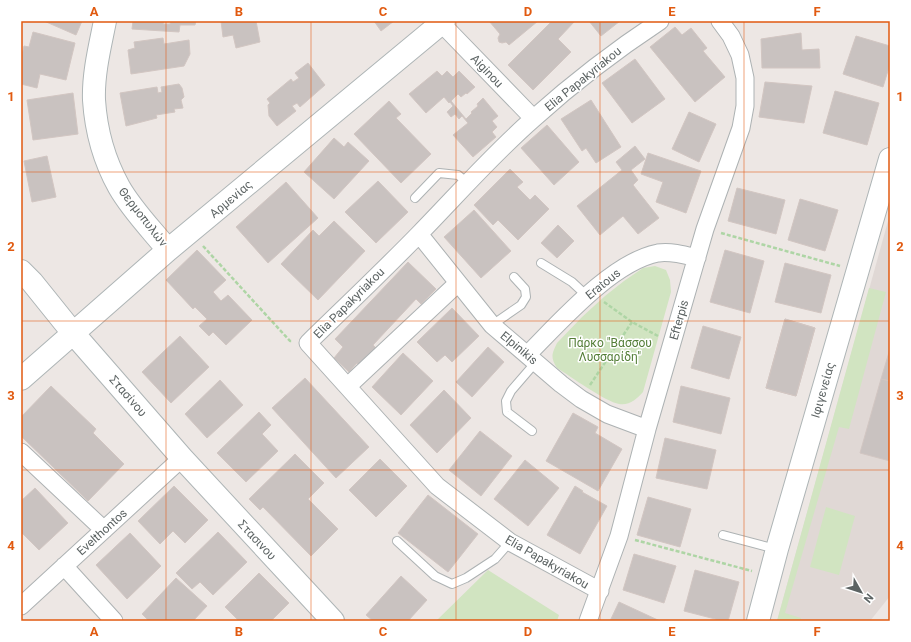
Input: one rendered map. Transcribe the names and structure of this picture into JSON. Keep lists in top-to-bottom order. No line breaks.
{"streets":{"street":["Aiginou","Elia Papakyriakou","Αρμενίας","Θερμοπυλών","Eratous","Efterpis","Elpinikis","Ιφιγενείας","Στασίνου","Evelthontos","Στασινου"]},"crossings":[["Aiginou","Elia Papakyriakou"],["Aiginou","Αρμενίας"],["Elia Papakyriakou","Efterpis"],["Elia Papakyriakou","Elpinikis"],["Αρμενίας","Θερμοπυλών"],["Αρμενίας","Στασίνου"],["Eratous","Efterpis"],["Eratous","Elpinikis"],["Efterpis","Elpinikis"],["Στασίνου","Evelthontos"],["Στασίνου","Στασινου"],["Evelthontos","Στασινου"]],"parks":["Πάρκο \"Βάσσου Λυσσαρίδη\""],"north":"bottom right","grid":{"columns":["A","B","C","D","E","F"],"rows":["1","2","3","4"]}}
